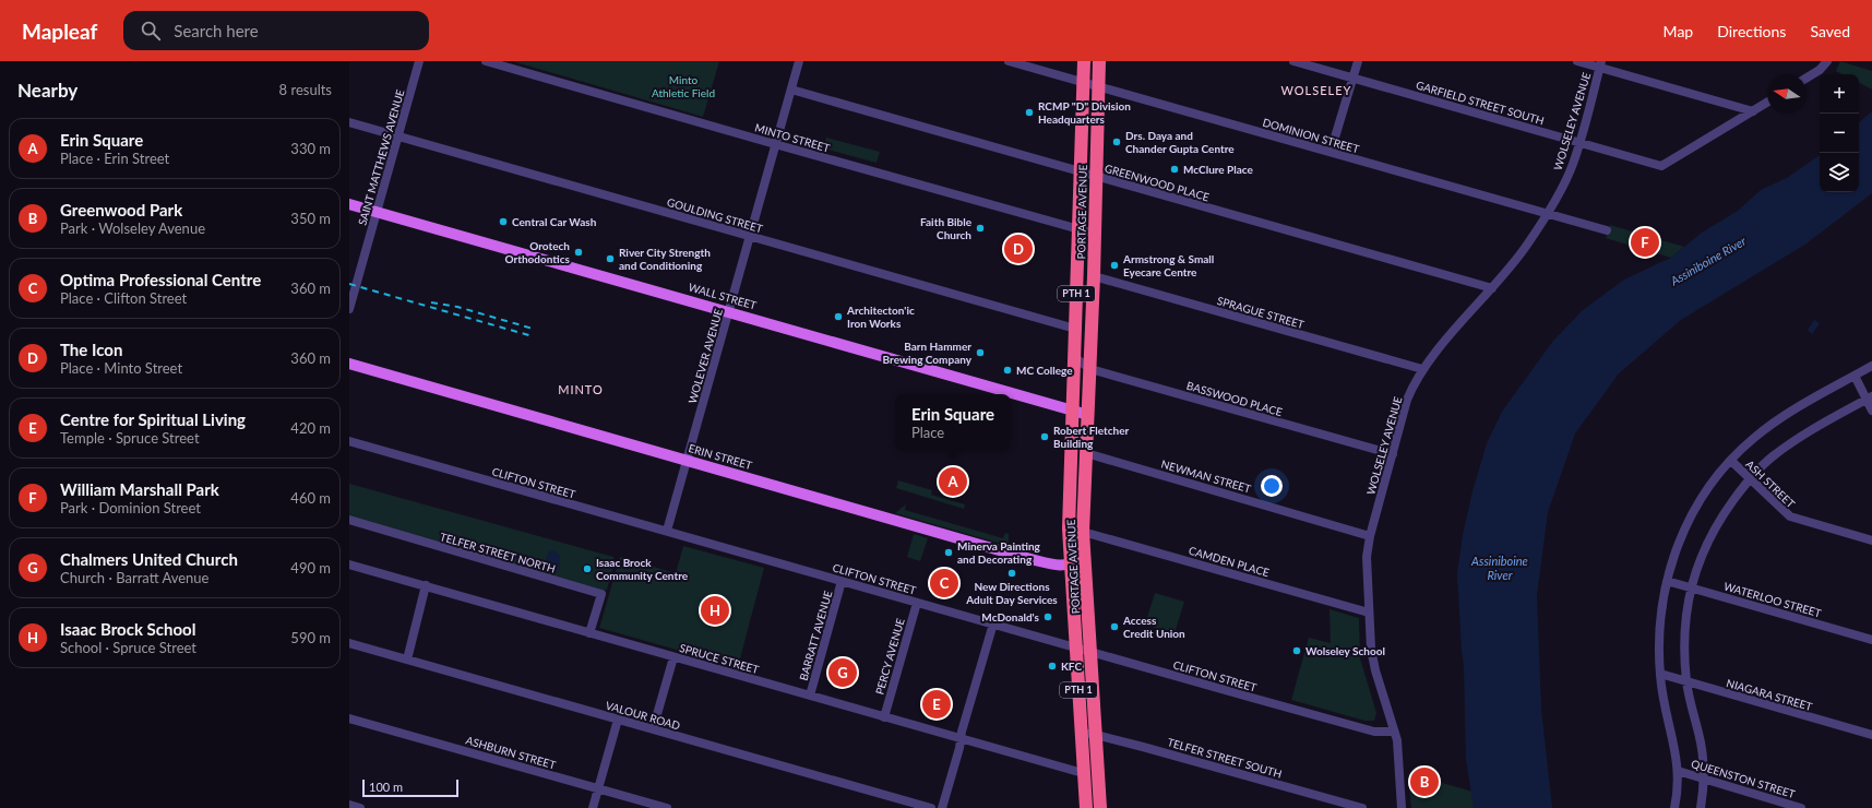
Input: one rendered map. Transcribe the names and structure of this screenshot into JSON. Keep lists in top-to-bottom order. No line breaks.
{"streets":{"highway":["PORTAGE AVENUE","PTH 1"],"main road":["WALL STREET","ERIN STREET"],"street":["GARFIELD STREET SOUTH","WOLSELEY AVENUE","DOMINION STREET","MINTO STREET","SAINT MATTHEWS AVENUE","GREENWOOD PLACE","GOULDING STREET","SPRAGUE STREET","WOLEVER AVENUE","BASSWOOD PLACE","NEWMAN STREET","CLIFTON STREET","ASH STREET","TELFER STREET NORTH","CAMDEN PLACE","WATERLOO STREET","BARRATT AVENUE","PERCY AVENUE","SPRUCE STREET","NIAGARA STREET","VALOUR ROAD","ASHBURN STREET","TELFER STREET SOUTH","QUEENSTON STREET"]},"crossings":[["GARFIELD STREET SOUTH","WOLSELEY AVENUE"],["WOLSELEY AVENUE","DOMINION STREET"],["WOLSELEY AVENUE","GREENWOOD PLACE"],["WOLSELEY AVENUE","SPRAGUE STREET"],["WOLSELEY AVENUE","BASSWOOD PLACE"],["WOLSELEY AVENUE","NEWMAN STREET"],["WOLSELEY AVENUE","CLIFTON STREET"],["WOLSELEY AVENUE","CAMDEN PLACE"],["DOMINION STREET","PORTAGE AVENUE"],["MINTO STREET","PORTAGE AVENUE"],["MINTO STREET","WOLEVER AVENUE"],["SAINT MATTHEWS AVENUE","GOULDING STREET"],["SAINT MATTHEWS AVENUE","WALL STREET"],["GREENWOOD PLACE","PORTAGE AVENUE"],["GREENWOOD PLACE","WOLEVER AVENUE"],["PORTAGE AVENUE","GOULDING STREET"],["PORTAGE AVENUE","WALL STREET"],["PORTAGE AVENUE","SPRAGUE STREET"],["PORTAGE AVENUE","BASSWOOD PLACE"],["PORTAGE AVENUE","ERIN STREET"],["PORTAGE AVENUE","NEWMAN STREET"],["PORTAGE AVENUE","CLIFTON STREET"],["PORTAGE AVENUE","CAMDEN PLACE"],["PORTAGE AVENUE","SPRUCE STREET"],["PORTAGE AVENUE","TELFER STREET SOUTH"],["GOULDING STREET","WOLEVER AVENUE"],["WALL STREET","WOLEVER AVENUE"],["WOLEVER AVENUE","ERIN STREET"],["WOLEVER AVENUE","CLIFTON STREET"],["CLIFTON STREET","BARRATT AVENUE"],["CLIFTON STREET","PERCY AVENUE"],["TELFER STREET NORTH","SPRUCE STREET"],["BARRATT AVENUE","SPRUCE STREET"],["PERCY AVENUE","SPRUCE STREET"]],"districts":["WOLSELEY","MINTO"],"water":["Assiniboine River"],"parks":["Minto Athletic Field"],"places":["RCMP \"D\" Division Headquarters","Drs. Daya and Chander Gupta Centre","McClure Place","Central Car Wash","Faith Bible Church","Orotech Orthodontics","River City Strength and Conditioning","Armstrong & Small Eyecare Centre","Architecton'ic Iron Works","Barn Hammer Brewing Company","MC College","Robert Fletcher Building","Minerva Painting and Decorating","Isaac Brock Community Centre","New Directions Adult Day Services","McDonald's","Access Credit Union","Wolseley School","KFC"],"scale_bar":"100 m","north":"left","page":{"header":"Mapleaf","search":"Search here","nav":["Map","Directions","Saved"],"heading":["Nearby","8 results"],"map_buttons":["+","−"],"list":[{"mark":"A","name":"Erin Square","note":"Place · Erin Street","value":"330 m"},{"mark":"B","name":"Greenwood Park","note":"Park · Wolseley Avenue","value":"350 m"},{"mark":"C","name":"Optima Professional Centre","note":"Place · Clifton Street","value":"360 m"},{"mark":"D","name":"The Icon","note":"Place · Minto Street","value":"360 m"},{"mark":"E","name":"Centre for Spiritual Living","note":"Temple · Spruce Street","value":"420 m"},{"mark":"F","name":"William Marshall Park","note":"Park · Dominion Street","value":"460 m"},{"mark":"G","name":"Chalmers United Church","note":"Church · Barratt Avenue","value":"490 m"},{"mark":"H","name":"Isaac Brock School","note":"School · Spruce Street","value":"590 m"}],"pins":["F","D","A","C","H","G","E","B"],"popup":["Erin Square","Place"],"scale":"100 m"}}
